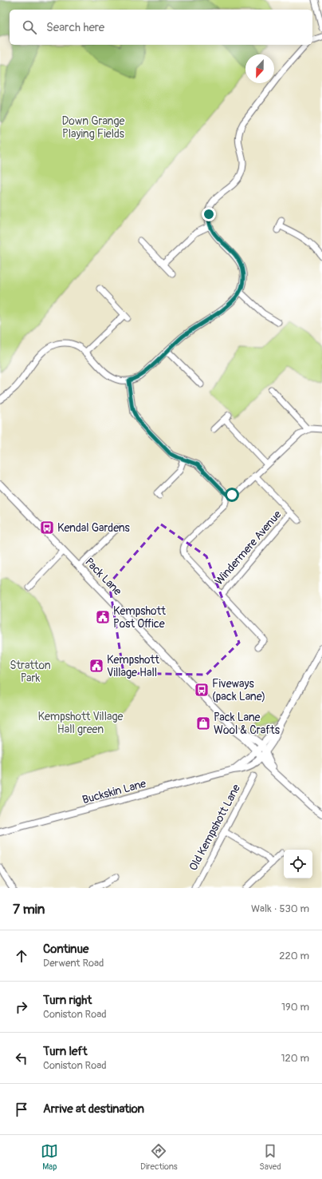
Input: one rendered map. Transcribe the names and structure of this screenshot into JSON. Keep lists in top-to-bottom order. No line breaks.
{"streets":{"street":["Windermere Avenue","Pack Lane","Buckskin Lane","Old Kempshott Lane"]},"crossings":[["Pack Lane","Buckskin Lane"]],"parks":["Down Grange Playing Fields","Stratton Park","Kempshott Village Hall green"],"places":{"bus stop":["Kendal Gardens","Fiveways (pack Lane)"],"public building":["Kempshott Post Office","Kempshott Village Hall"],"shop":["Pack Lane Wool & Crafts"]},"north":"bottom","page":{"search":"Search here","heading":["7 min","Walk · 530 m"],"list":[["Continue","Derwent Road","220 m"],["Turn right","Coniston Road","190 m"],["Turn left","Coniston Road","120 m"],"Arrive at destination"],"nav":["Map","Directions","Saved"]}}
